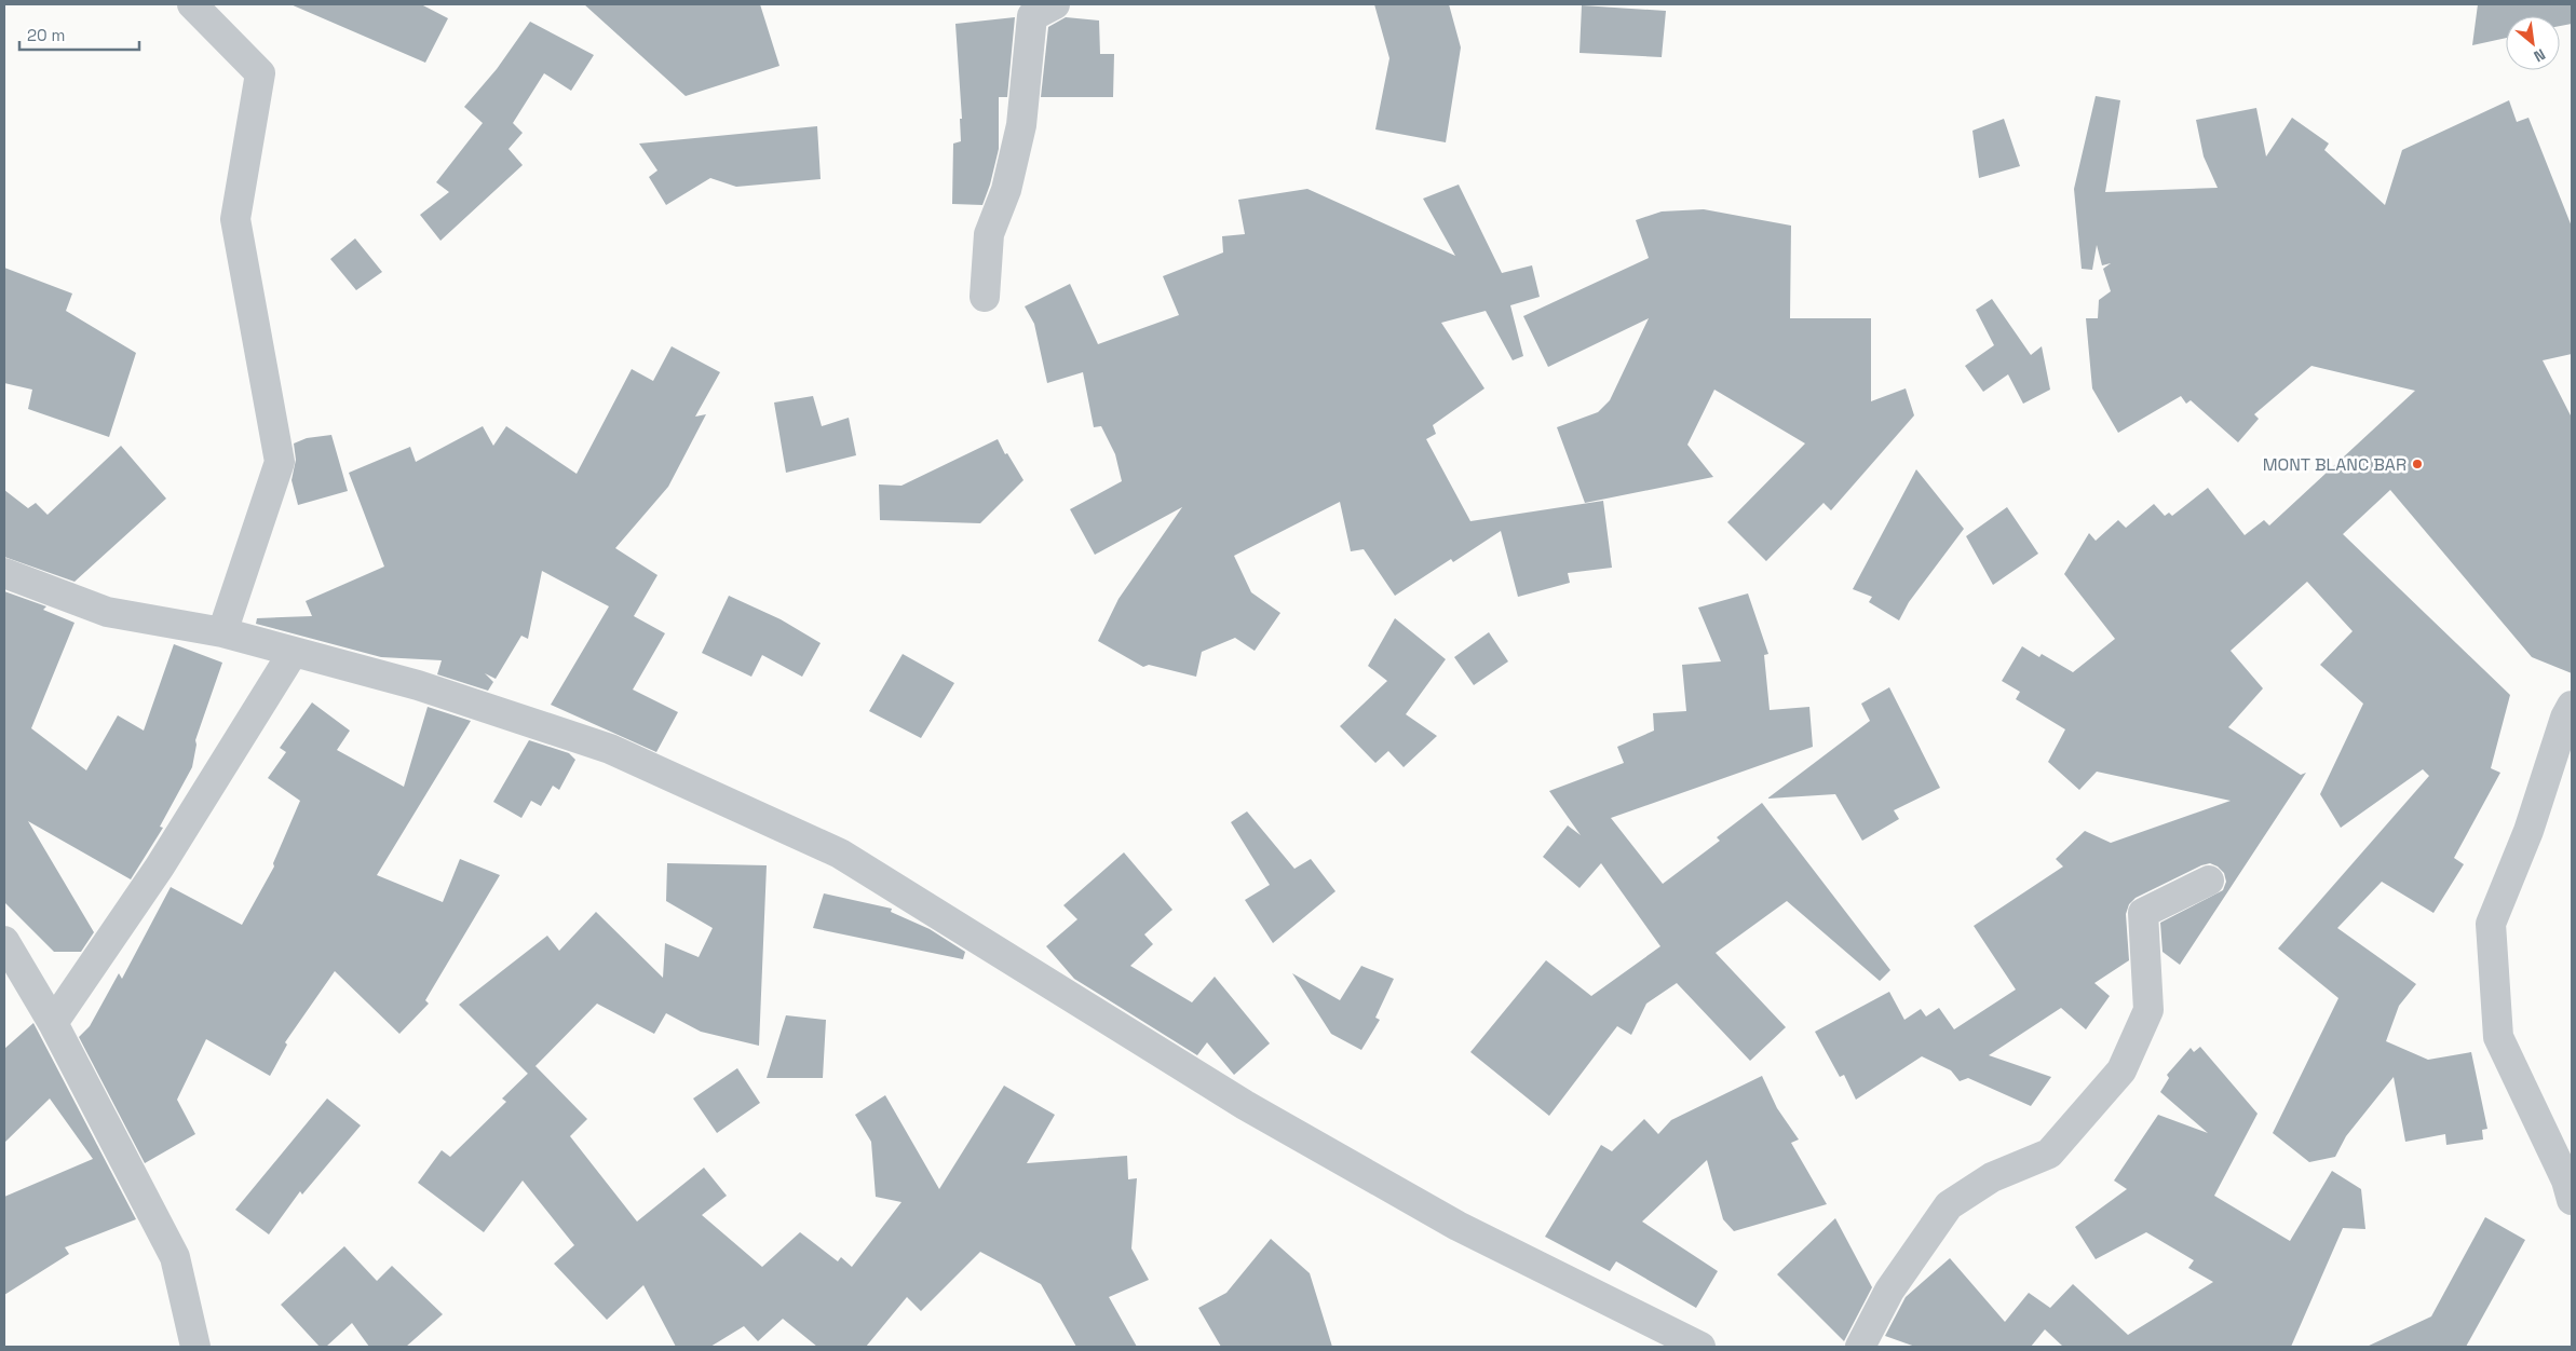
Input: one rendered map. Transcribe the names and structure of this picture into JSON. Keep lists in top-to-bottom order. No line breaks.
{"places":["MONT BLANC BAR"],"scale_bar":"20 m","north":"bottom right"}
